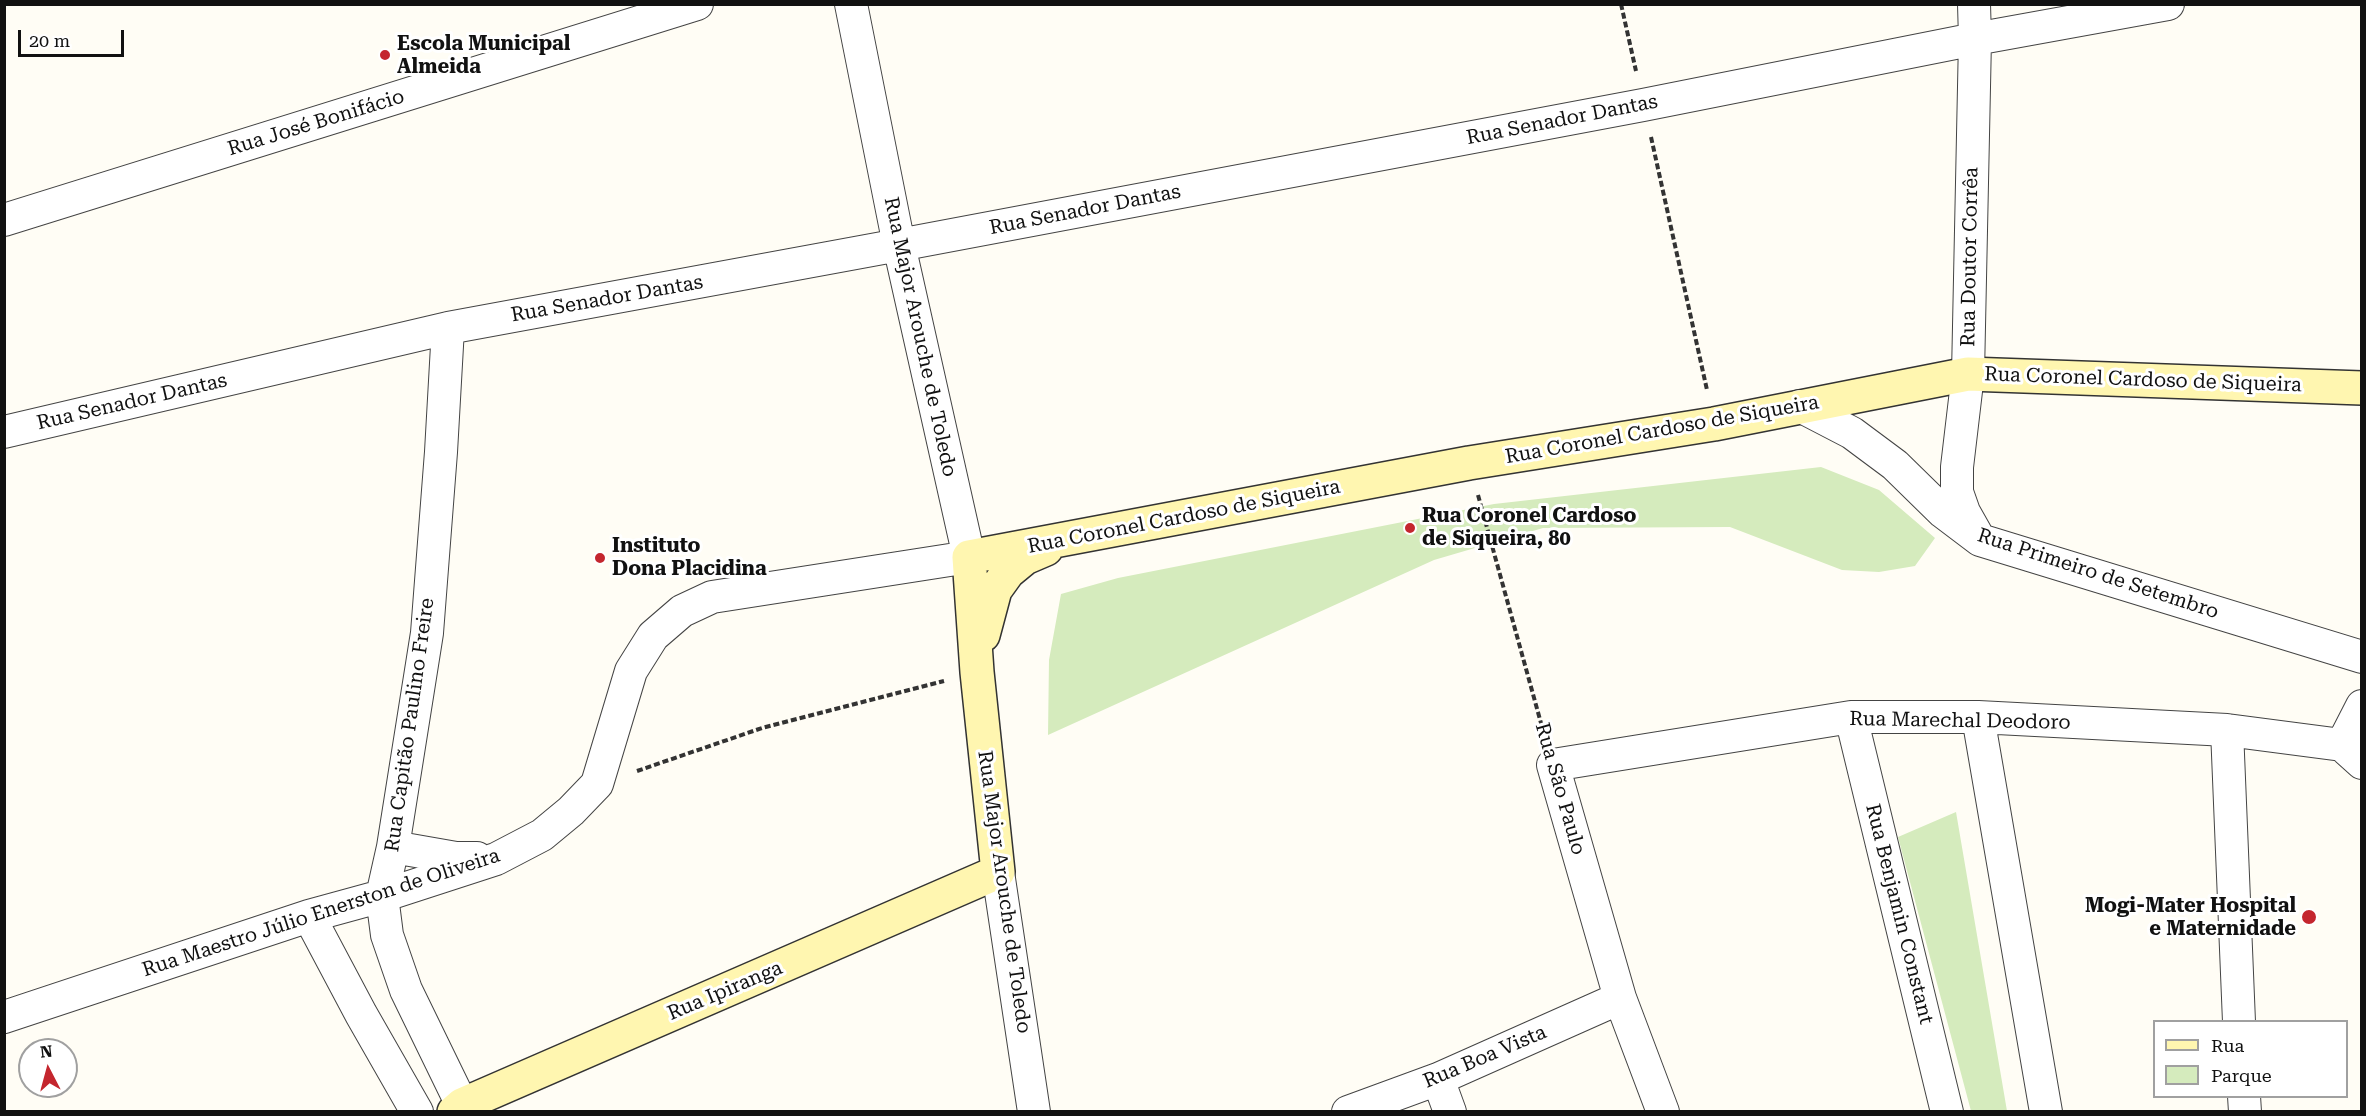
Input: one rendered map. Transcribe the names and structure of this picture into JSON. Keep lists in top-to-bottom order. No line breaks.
{"streets":{"main road":["Rua Major Arouche de Toledo","Rua Coronel Cardoso de Siqueira","Rua Ipiranga"],"street":["Rua Senador Dantas","Rua José Bonifácio","Rua Doutor Corrêa","Rua Primeiro de Setembro","Rua Marechal Deodoro","Rua Capitão Paulino Freire","Rua São Paulo","Rua Maestro Júlio Enerston de Oliveira","Rua Benjamin Constant","Rua Boa Vista"]},"crossings":[["Rua Senador Dantas","Rua Doutor Corrêa"],["Rua Senador Dantas","Rua Major Arouche de Toledo"],["Rua Senador Dantas","Rua Capitão Paulino Freire"],["Rua Doutor Corrêa","Rua Coronel Cardoso de Siqueira"],["Rua Doutor Corrêa","Rua Primeiro de Setembro"],["Rua Major Arouche de Toledo","Rua Coronel Cardoso de Siqueira"],["Rua Major Arouche de Toledo","Rua Maestro Júlio Enerston de Oliveira"],["Rua Major Arouche de Toledo","Rua Ipiranga"],["Rua Coronel Cardoso de Siqueira","Rua Primeiro de Setembro"],["Rua Coronel Cardoso de Siqueira","Rua São Paulo"],["Rua Coronel Cardoso de Siqueira","Rua Maestro Júlio Enerston de Oliveira"],["Rua Marechal Deodoro","Rua São Paulo"],["Rua Marechal Deodoro","Rua Benjamin Constant"],["Rua Capitão Paulino Freire","Rua Maestro Júlio Enerston de Oliveira"],["Rua Capitão Paulino Freire","Rua Ipiranga"],["Rua São Paulo","Rua Boa Vista"]],"places":["Escola Municipal Almeida","Rua Coronel Cardoso de Siqueira, 80","Instituto Dona Placidina","Mogi-Mater Hospital e Maternidade"],"legend":["Rua","Parque"],"scale_bar":"20 m","north":"top"}
